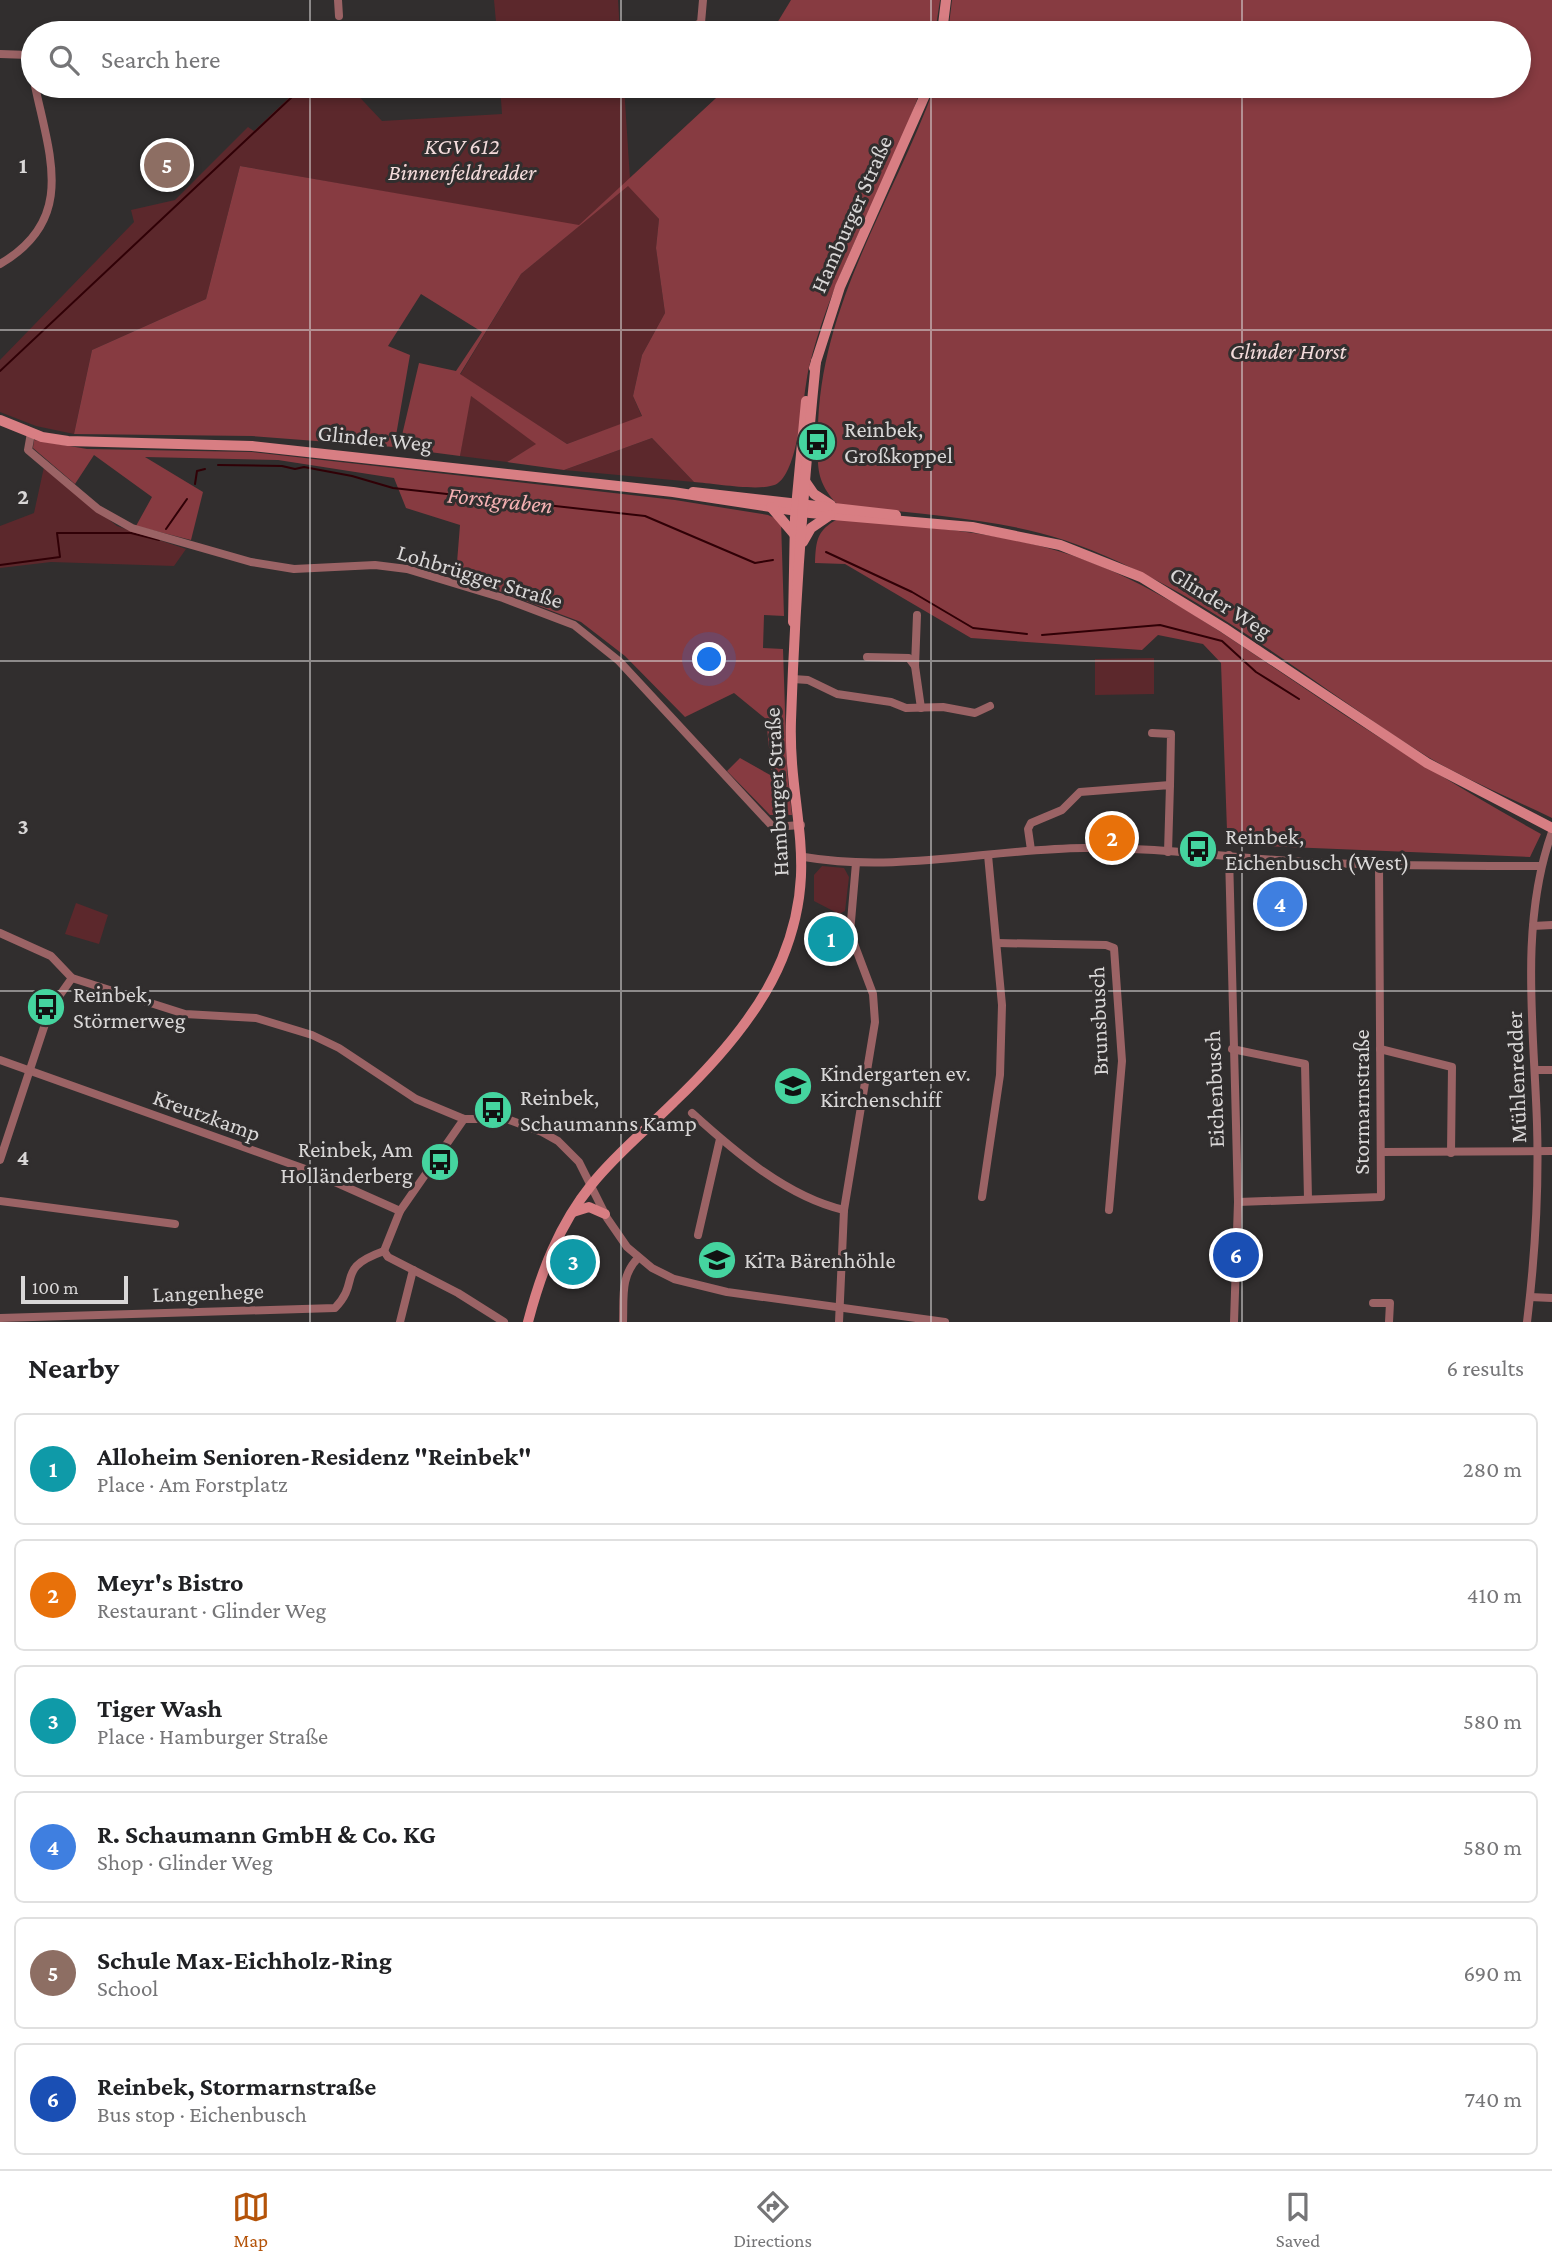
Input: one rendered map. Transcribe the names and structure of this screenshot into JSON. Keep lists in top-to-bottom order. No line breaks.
{"streets":{"main road":["Hamburger Straße","Glinder Weg"],"street":["Lohbrügger Straße","Brunsbusch","Mühlenredder","Eichenbusch","Stormarnstraße","Kreutzkamp","Langenhege"]},"crossings":[["Hamburger Straße","Glinder Weg"],["Hamburger Straße","Lohbrügger Straße"],["Glinder Weg","Lohbrügger Straße"],["Glinder Weg","Mühlenredder"],["Eichenbusch","Stormarnstraße"]],"water":["Forstgraben"],"parks":["KGV 612 Binnenfeldredder","Glinder Horst"],"places":{"bus stop":["Reinbek, Großkoppel","Reinbek, Eichenbusch (West)","Reinbek, Störmerweg","Reinbek, Schaumanns Kamp","Reinbek, Am Holländerberg"],"school or university":["Kindergarten ev. Kirchenschiff","KiTa Bärenhöhle"]},"scale_bar":"100 m","page":{"search":"Search here","pins":["5","2","4","1","6","3"],"scale":"100 m","heading":["Nearby","6 results"],"list":[{"mark":"1","name":"Alloheim Senioren-Residenz \"Reinbek\"","note":"Place · Am Forstplatz","value":"280 m"},{"mark":"2","name":"Meyr's Bistro","note":"Restaurant · Glinder Weg","value":"410 m"},{"mark":"3","name":"Tiger Wash","note":"Place · Hamburger Straße","value":"580 m"},{"mark":"4","name":"R. Schaumann GmbH & Co. KG","note":"Shop · Glinder Weg","value":"580 m"},{"mark":"5","name":"Schule Max-Eichholz-Ring","note":"School","value":"690 m"},{"mark":"6","name":"Reinbek, Stormarnstraße","note":"Bus stop · Eichenbusch","value":"740 m"}],"nav":["Map","Directions","Saved"]},"grid":{"rows":["1","2","3","4"]}}
